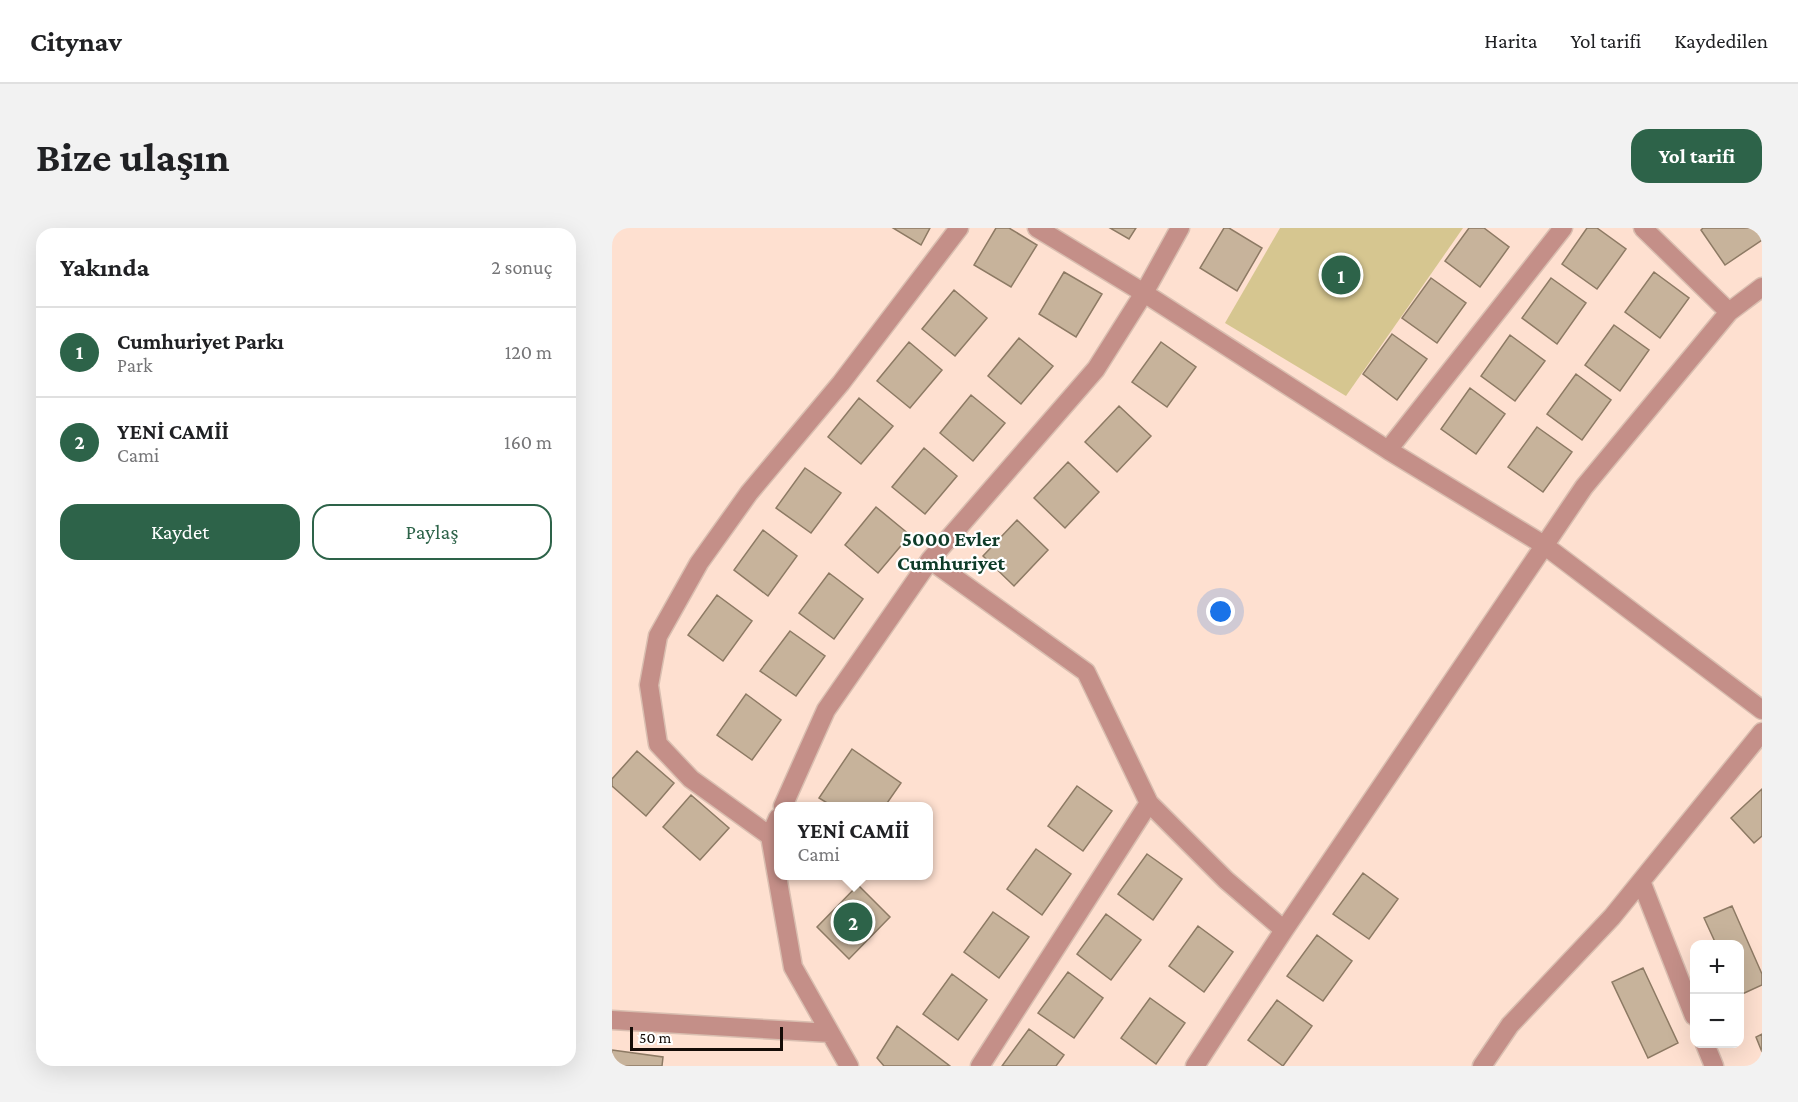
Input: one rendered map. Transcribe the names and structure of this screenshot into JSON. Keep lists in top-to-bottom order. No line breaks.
{"districts":["5000 Evler Cumhuriyet"],"scale_bar":"50 m","page":{"header":"Citynav","nav":["Harita","Yol tarifi","Kaydedilen"],"buttons":["Yol tarifi",["Kaydet","Paylaş"]],"title":"Bize ulaşın","heading":["Yakında","2 sonuç"],"pins":["1","2"],"list":[{"mark":"1","name":"Cumhuriyet Parkı","note":"Park","value":"120 m"},{"mark":"2","name":"YENİ CAMİİ","note":"Cami","value":"160 m"}],"popup":["YENİ CAMİİ","Cami"],"map_buttons":["+","−"],"scale":"50 m"}}
